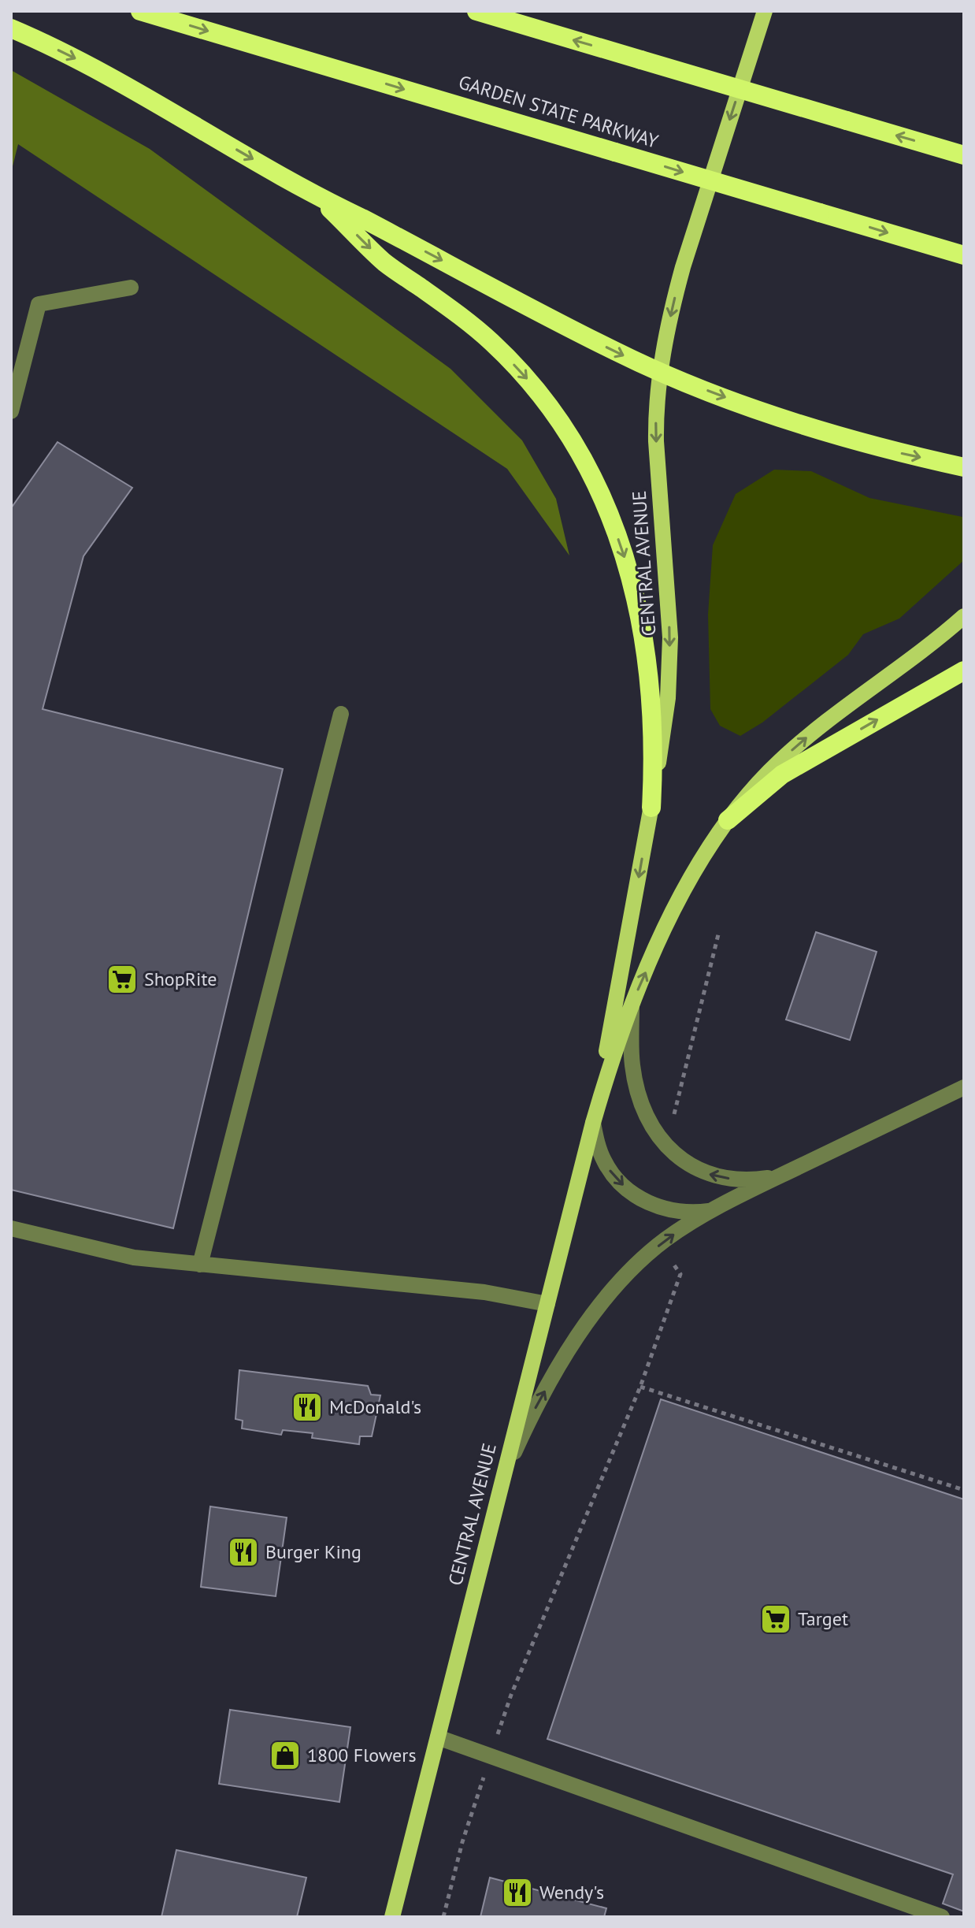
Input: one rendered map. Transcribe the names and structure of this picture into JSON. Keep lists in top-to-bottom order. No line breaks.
{"streets":{"highway":["GARDEN STATE PARKWAY"],"main road":["CENTRAL AVENUE"]},"places":{"supermarket":["ShopRite","Target"],"restaurant":["McDonald's","Burger King","Wendy's"],"shop":["1800 Flowers"]}}
